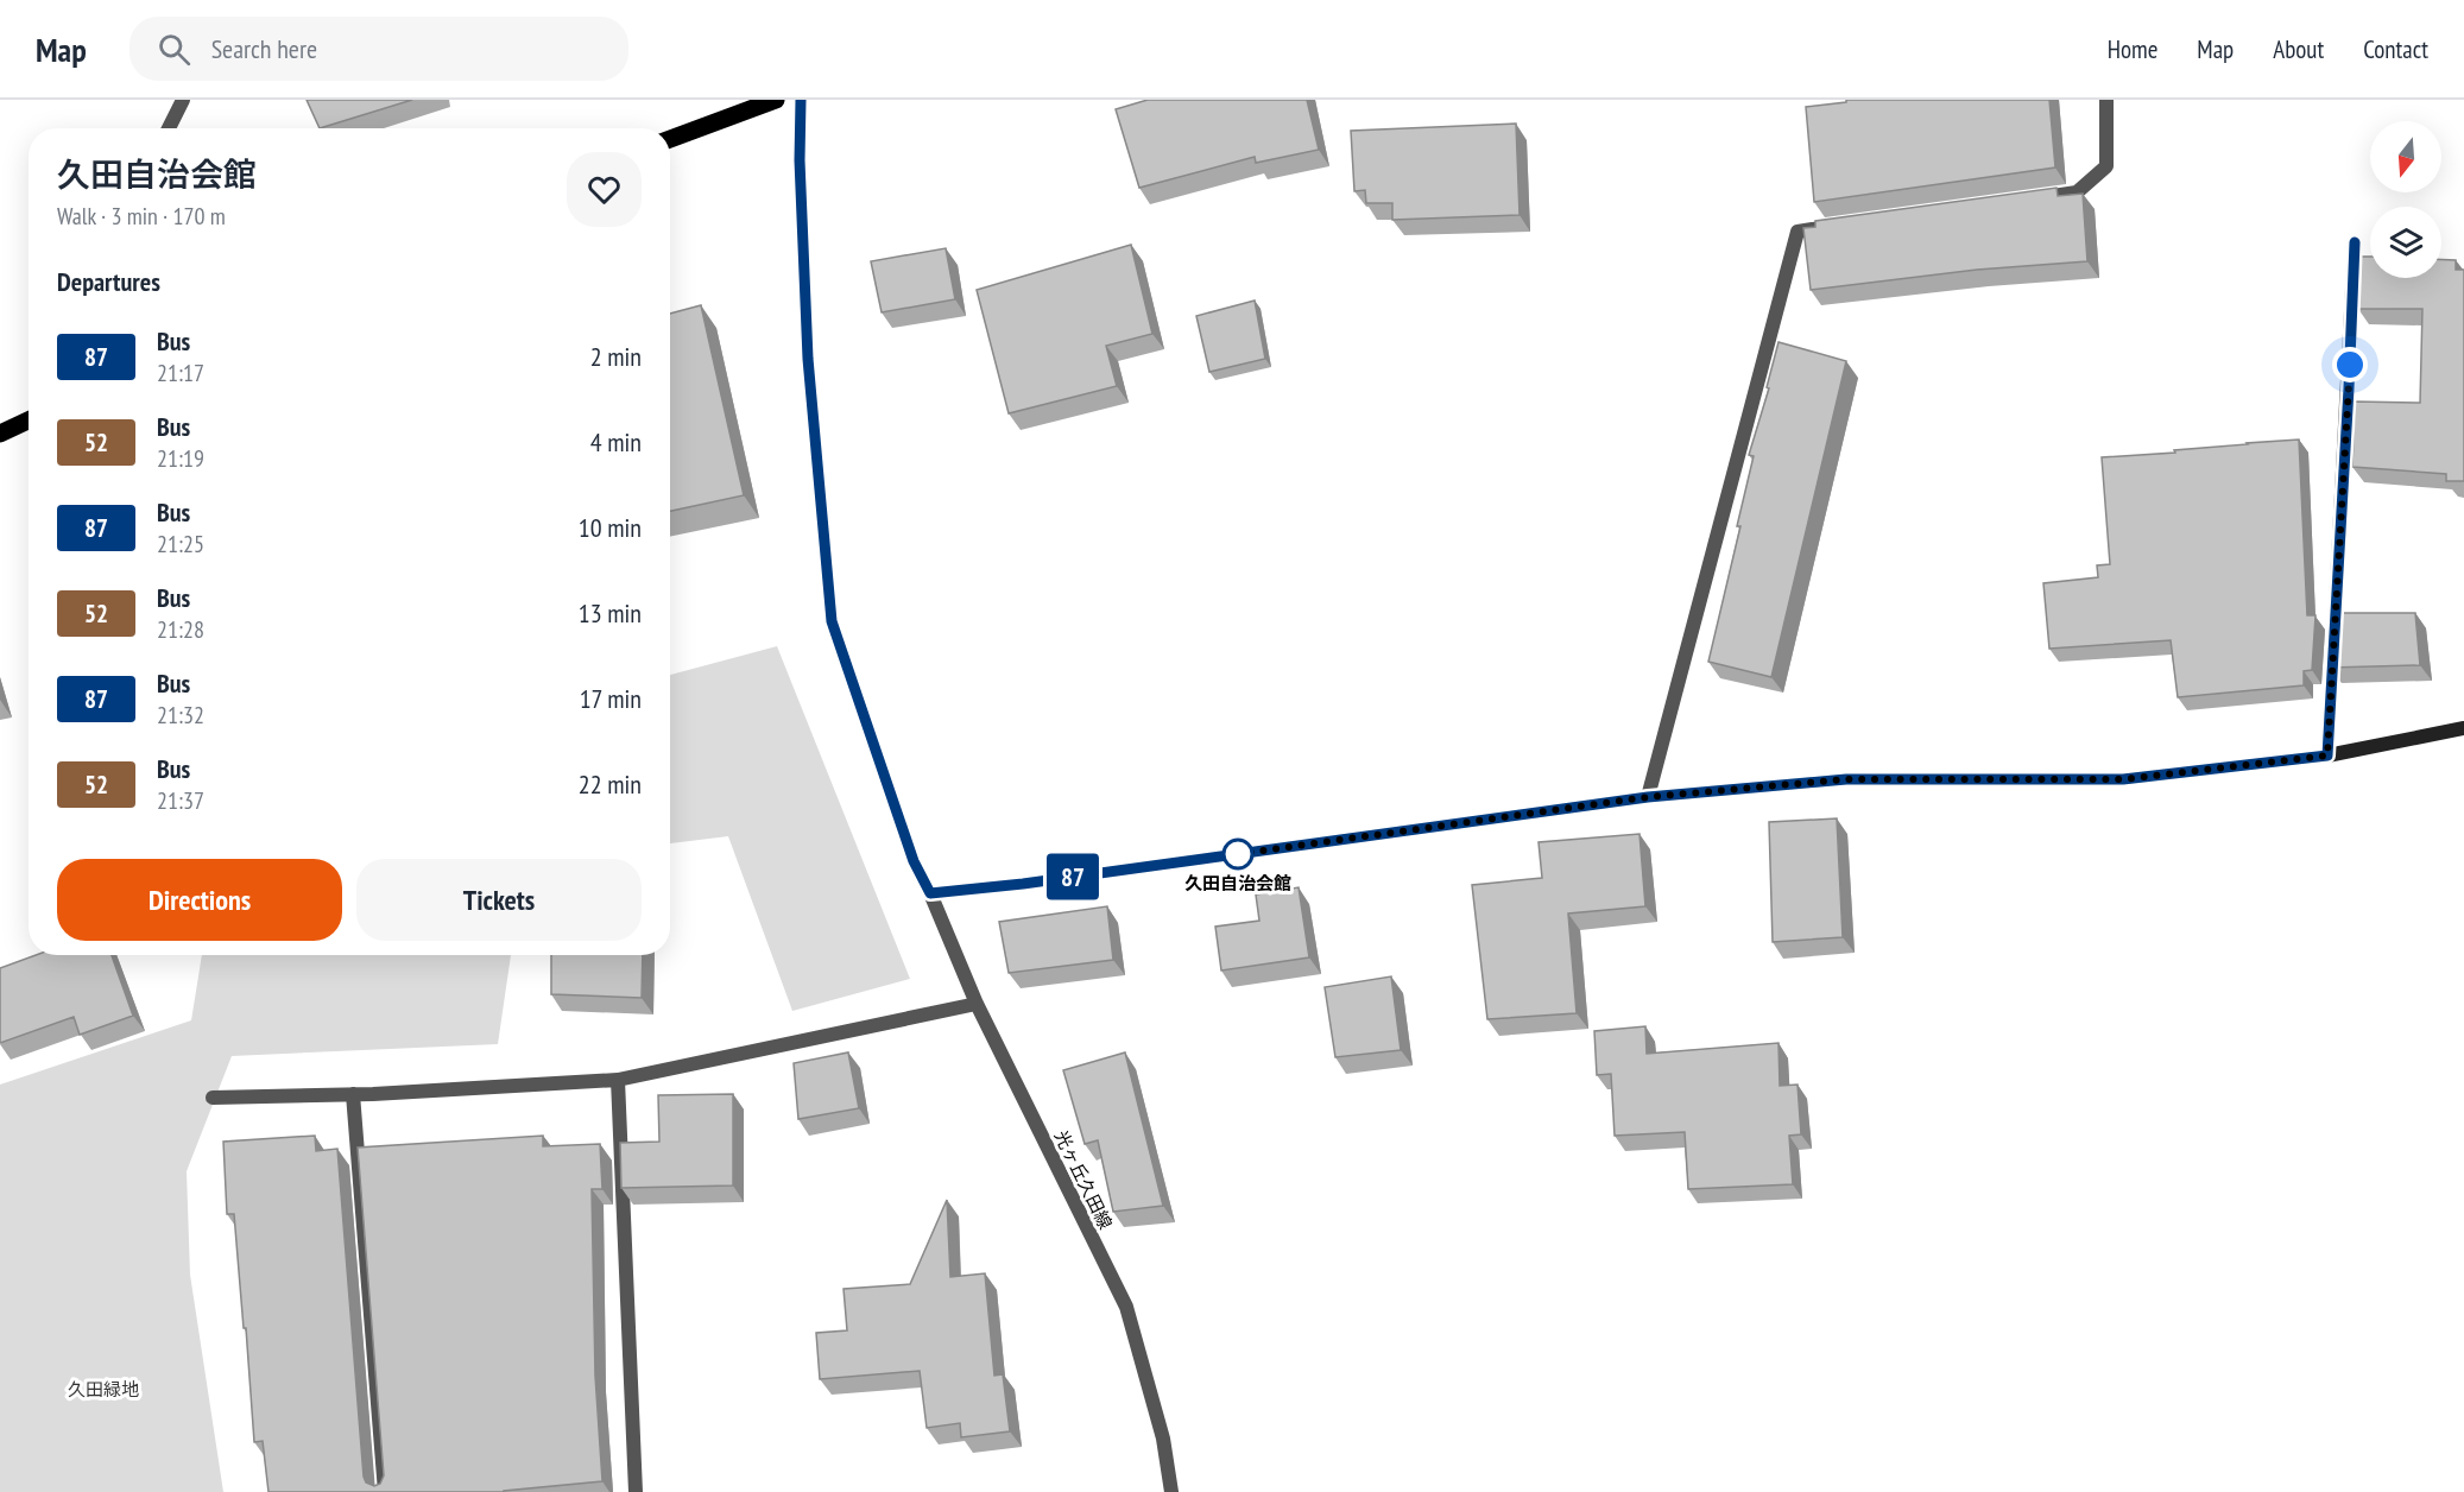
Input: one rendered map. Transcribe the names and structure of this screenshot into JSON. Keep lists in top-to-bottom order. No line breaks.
{"streets":{"street":["光ヶ丘久田線"]},"parks":["久田緑地"],"places":["久田自治会館"],"lines":["bus line 87"],"north":"bottom","page":{"header":"Map","search":"Search here","nav":["Home","Map","About","Contact"],"on_map":"87","heading":[["久田自治会館","Walk · 3 min · 170 m"],"Departures"],"list":[{"mark":"87","name":"Bus","note":"21:17","value":"2 min"},{"mark":"52","name":"Bus","note":"21:19","value":"4 min"},{"mark":"87","name":"Bus","note":"21:25","value":"10 min"},{"mark":"52","name":"Bus","note":"21:28","value":"13 min"},{"mark":"87","name":"Bus","note":"21:32","value":"17 min"},{"mark":"52","name":"Bus","note":"21:37","value":"22 min"}],"buttons":["Directions","Tickets"]}}
